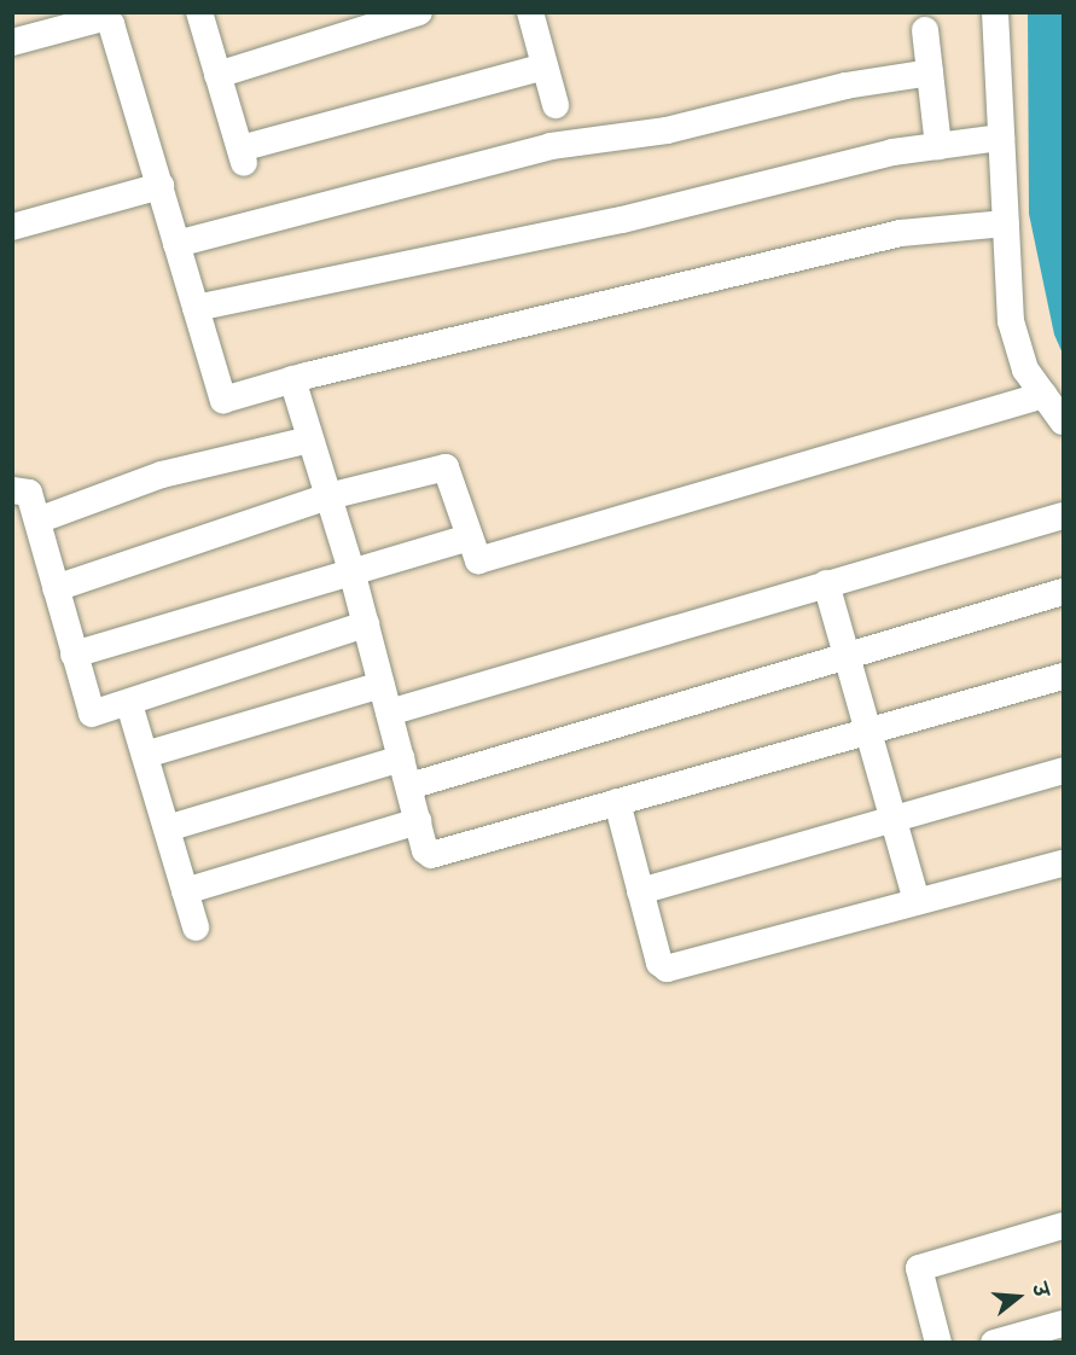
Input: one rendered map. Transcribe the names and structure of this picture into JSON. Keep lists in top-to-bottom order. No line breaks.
{"north":"right"}
